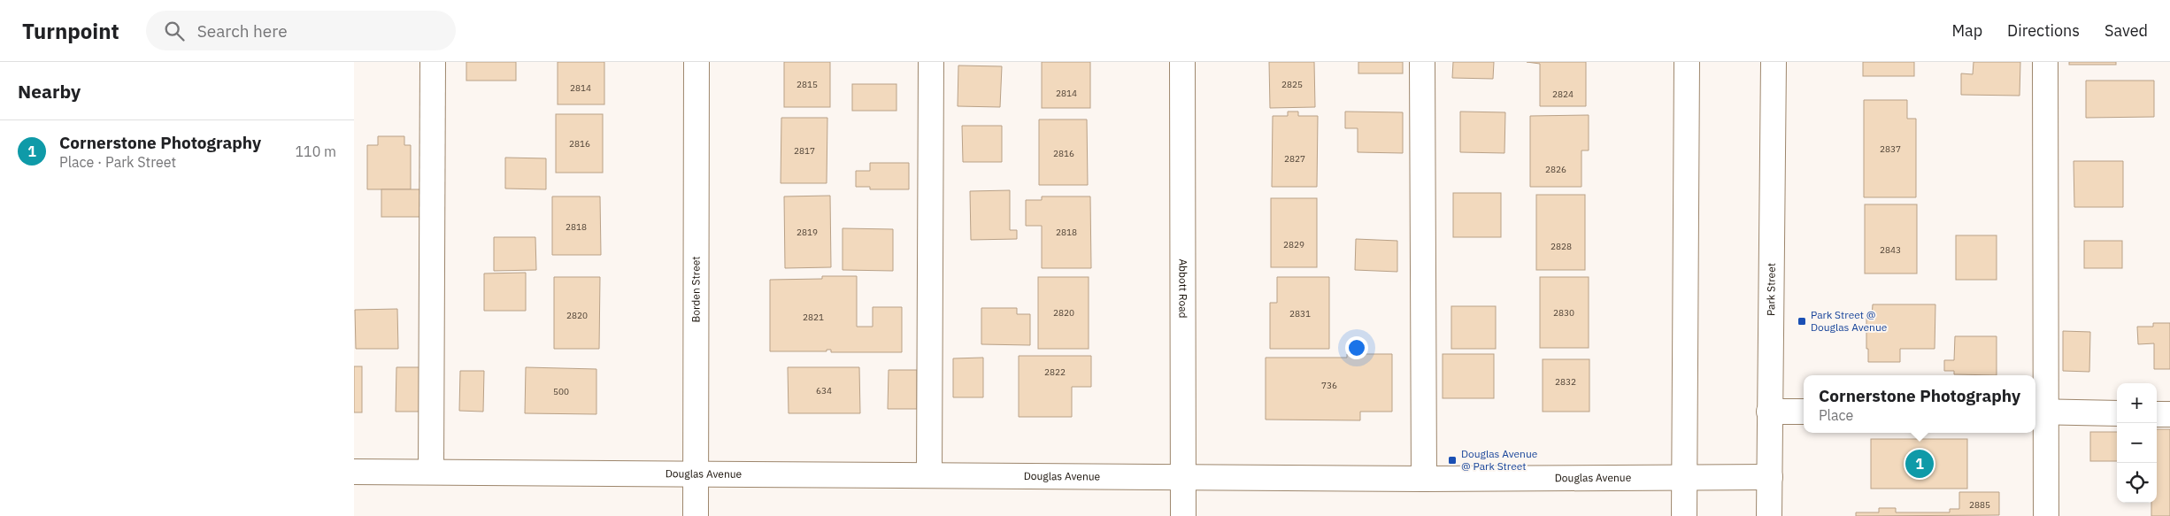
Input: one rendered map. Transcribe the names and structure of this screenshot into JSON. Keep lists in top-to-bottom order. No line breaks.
{"streets":{"street":["Park Street","Borden Street","Abbott Road","Douglas Avenue"]},"crossings":[["Park Street","Douglas Avenue"],["Borden Street","Douglas Avenue"],["Abbott Road","Douglas Avenue"]],"places":{"transit":["Park Street @ Douglas Avenue","Douglas Avenue @ Park Street"]},"house_numbers":["2815","2825","2814","2814","2824","2816","2837","2817","2816","2827","2826","2818","2819","2818","2829","2828","2843","2820","2830","2831","2820","2821","2822","2832","736","634","500","2885"],"page":{"header":"Turnpoint","search":"Search here","nav":["Map","Directions","Saved"],"heading":"Nearby","list":[{"mark":"1","name":"Cornerstone Photography","note":"Place · Park Street","value":"110 m"}],"popup":["Cornerstone Photography","Place"],"map_buttons":["+","−"],"pins":"1"}}
